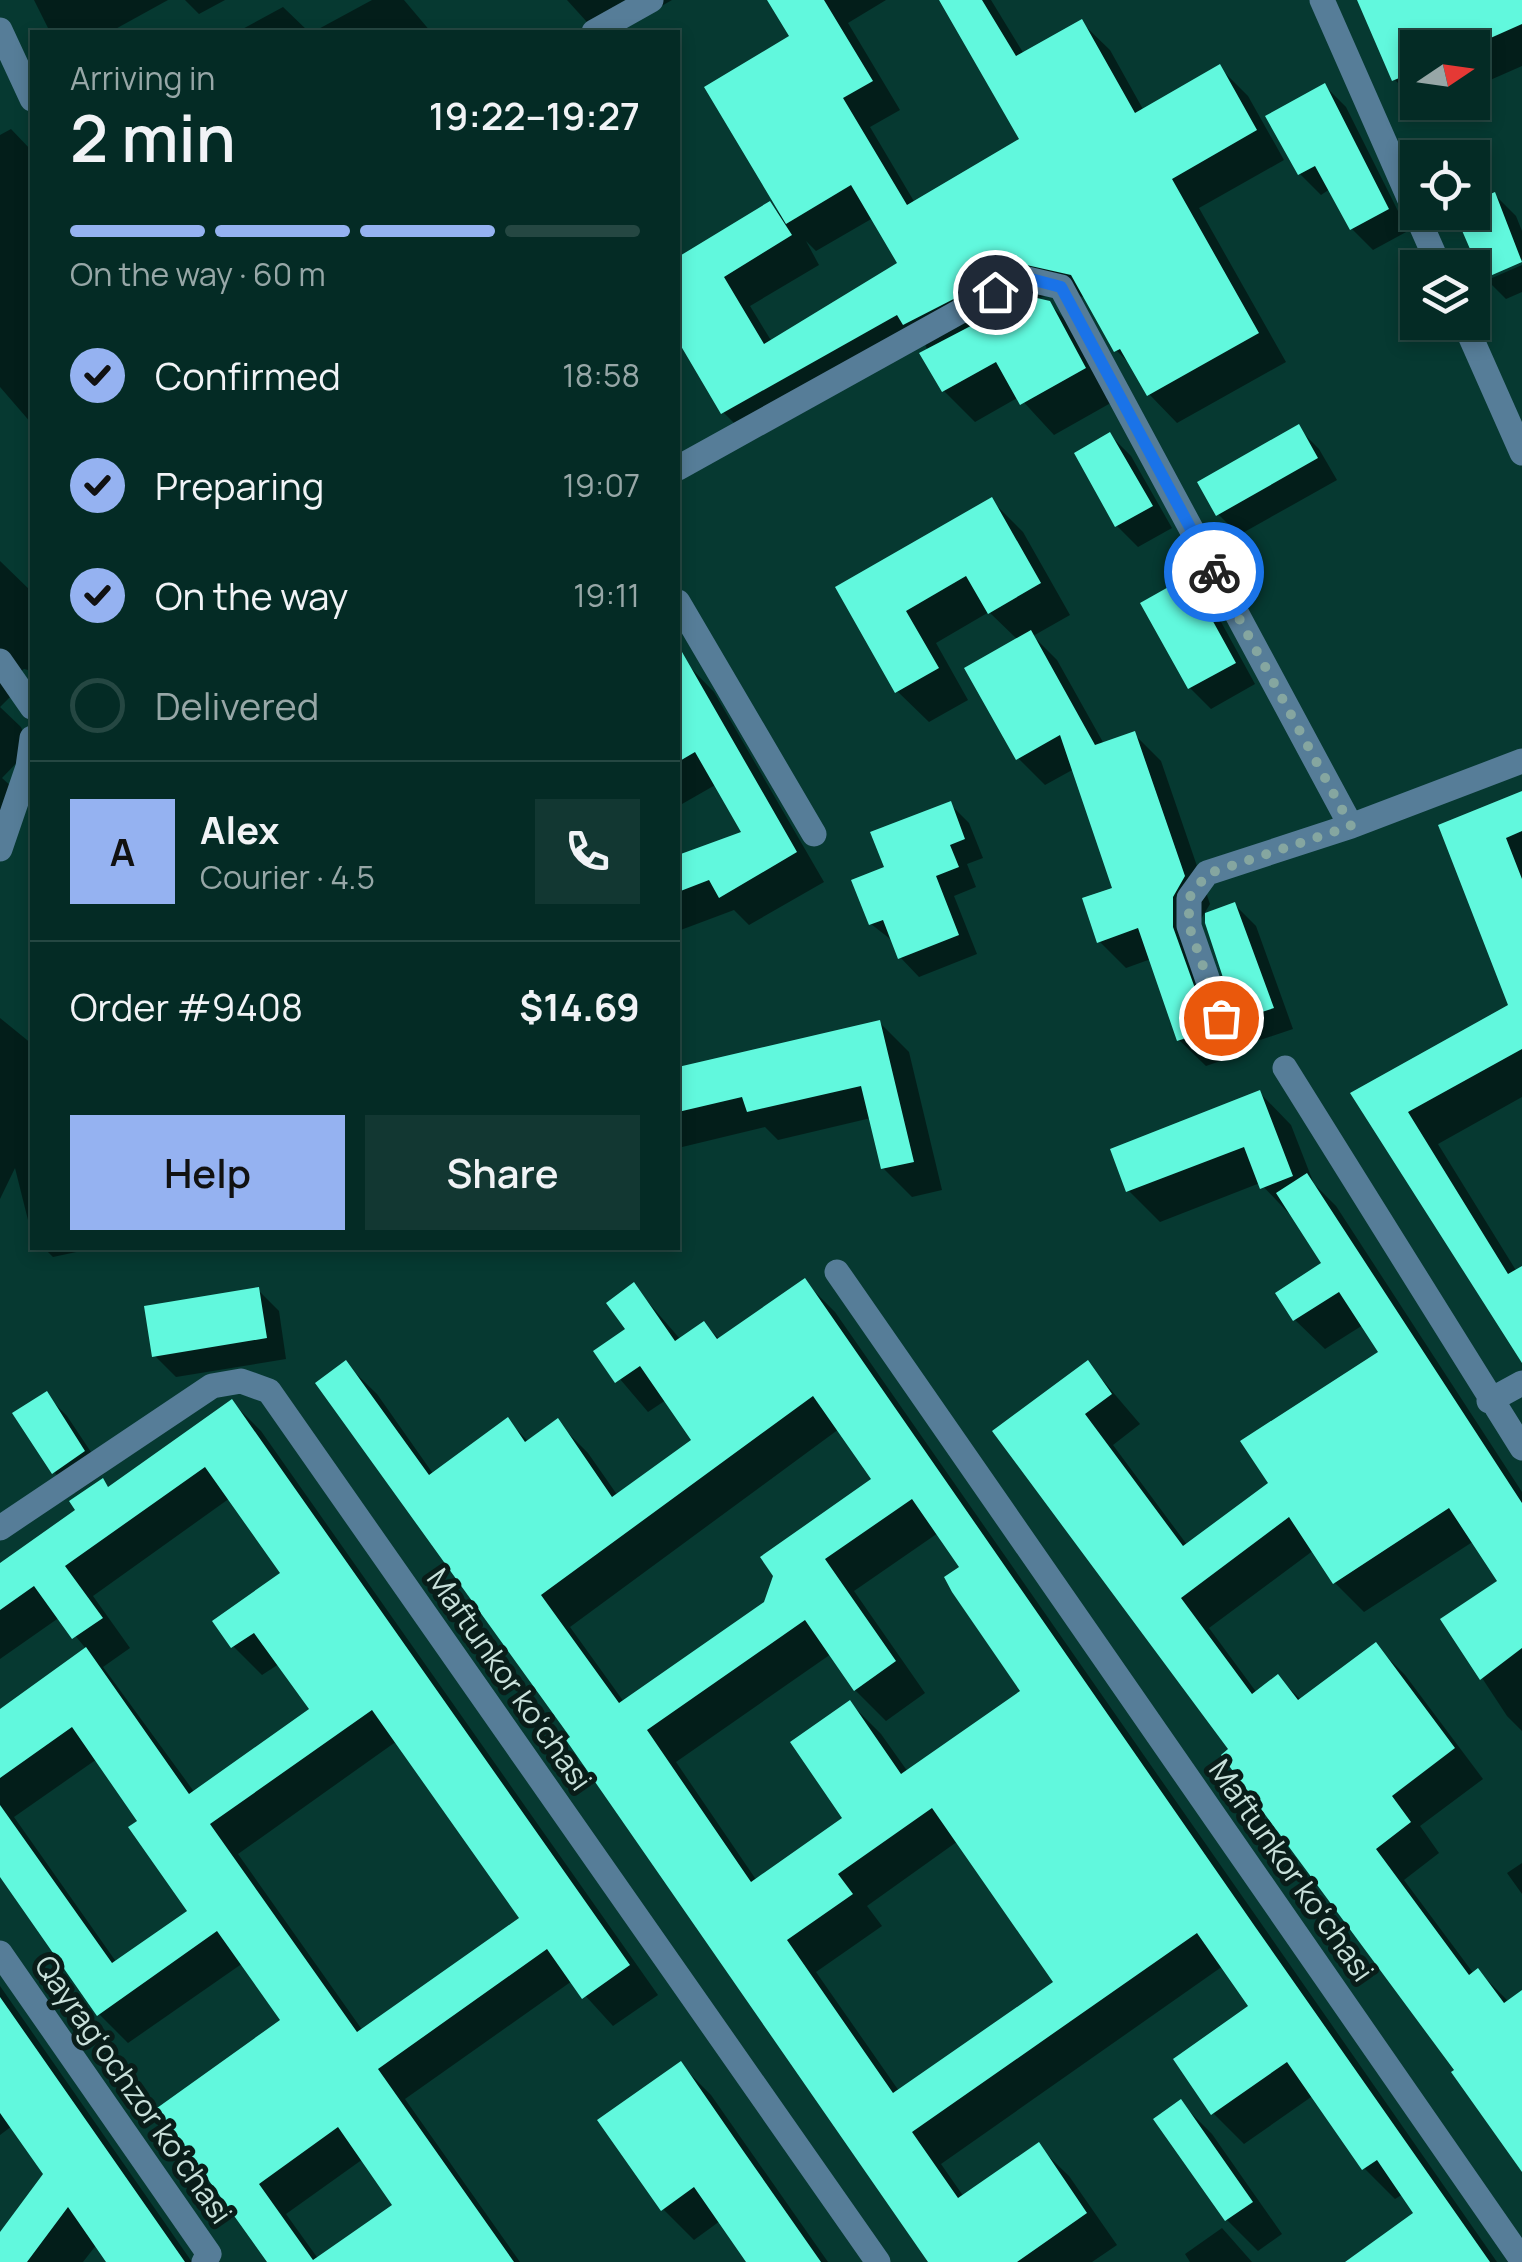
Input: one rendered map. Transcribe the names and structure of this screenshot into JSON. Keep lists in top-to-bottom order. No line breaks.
{"streets":{"street":["Maftunkor koʻchasi","Qayragʻochzor koʻchasi"]},"north":"right","page":{"heading":["2 min","Arriving in","19:22–19:27"],"panel":["Alex","Courier · 4.5","Order #9408","$14.69"],"bar":"On the way · 60 m","list":[["Confirmed","18:58"],["Preparing","19:07"],["On the way","19:11"],"Delivered"],"round":"A","buttons":["Help","Share"]}}
